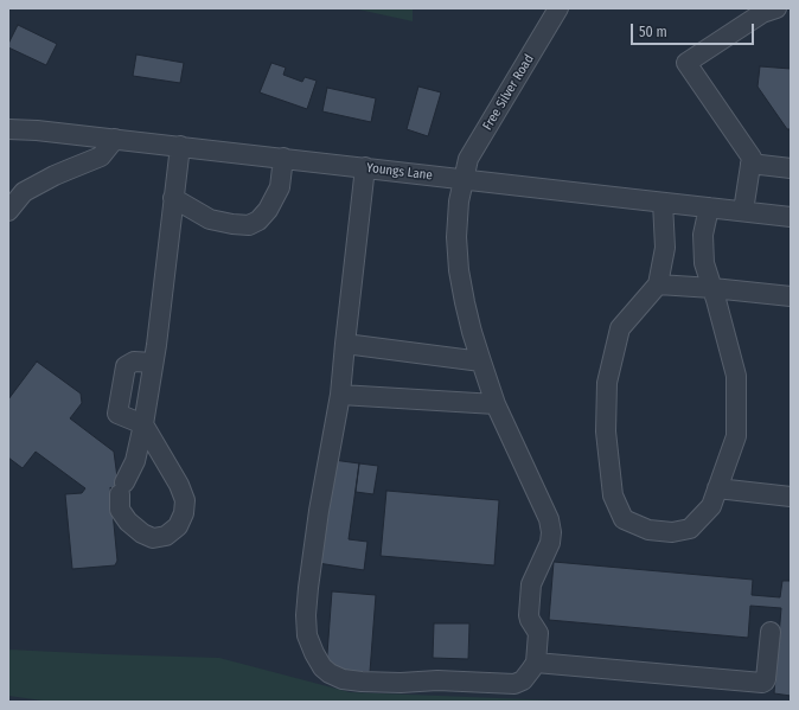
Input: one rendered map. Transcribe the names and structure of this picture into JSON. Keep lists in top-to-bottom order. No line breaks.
{"streets":{"street":["Free Silver Road","Youngs Lane"]},"crossings":[["Free Silver Road","Youngs Lane"]],"scale_bar":"50 m"}
